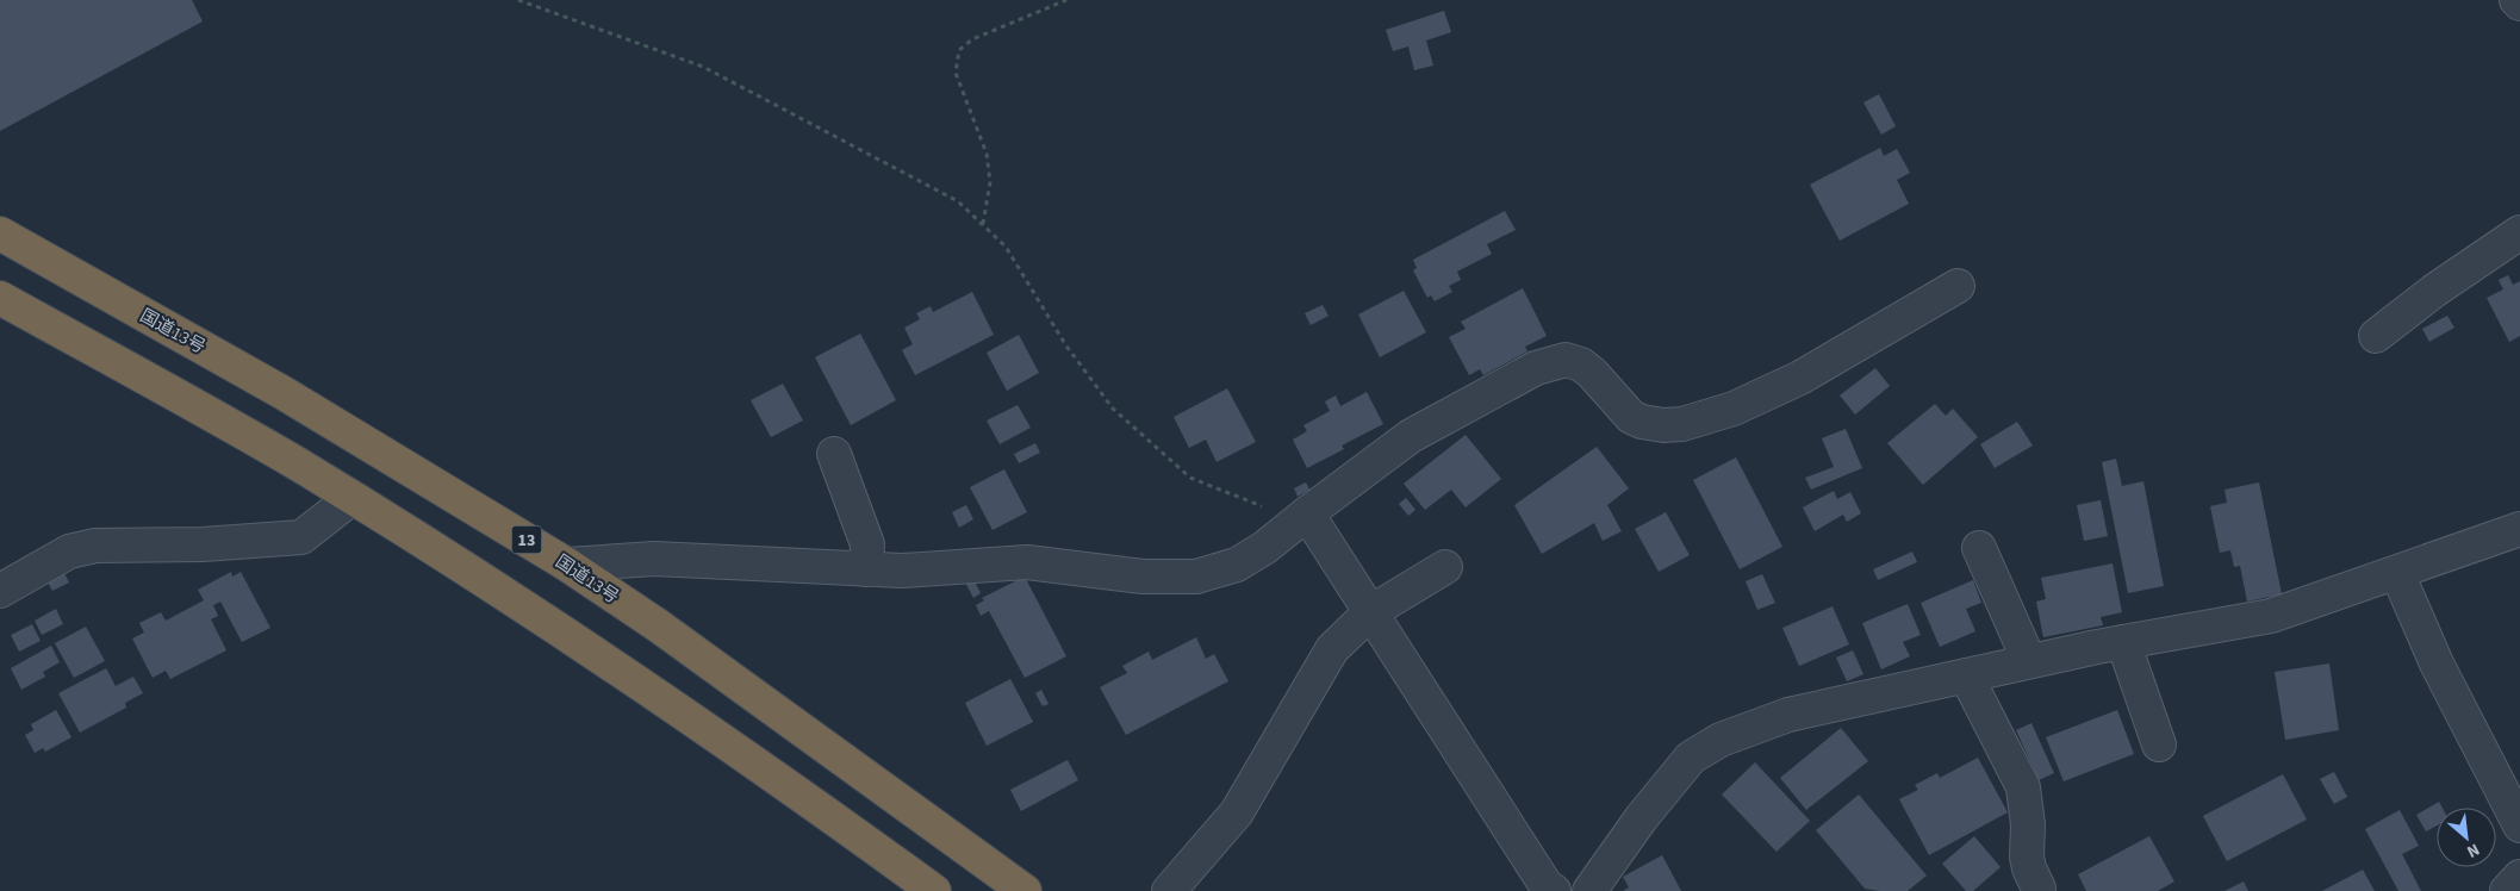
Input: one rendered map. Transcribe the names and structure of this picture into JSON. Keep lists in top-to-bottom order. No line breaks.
{"streets":{"highway":["国道13号","13"]},"north":"bottom right"}
